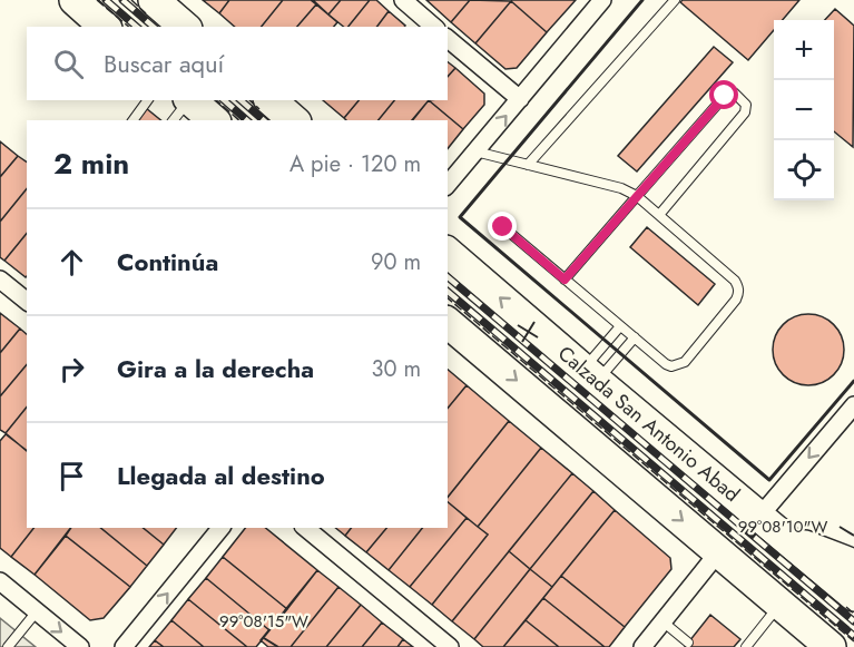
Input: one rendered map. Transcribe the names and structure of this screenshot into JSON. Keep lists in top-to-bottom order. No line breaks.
{"streets":{"highway":["Calzada San Antonio Abad"]},"page":{"map_buttons":["+","−"],"search":"Buscar aquí","heading":["2 min","A pie · 120 m"],"list":[["Continúa","90 m"],["Gira a la derecha","30 m"],"Llegada al destino"]},"coordinates":["99°08'10\"W","99°08'15\"W"]}
